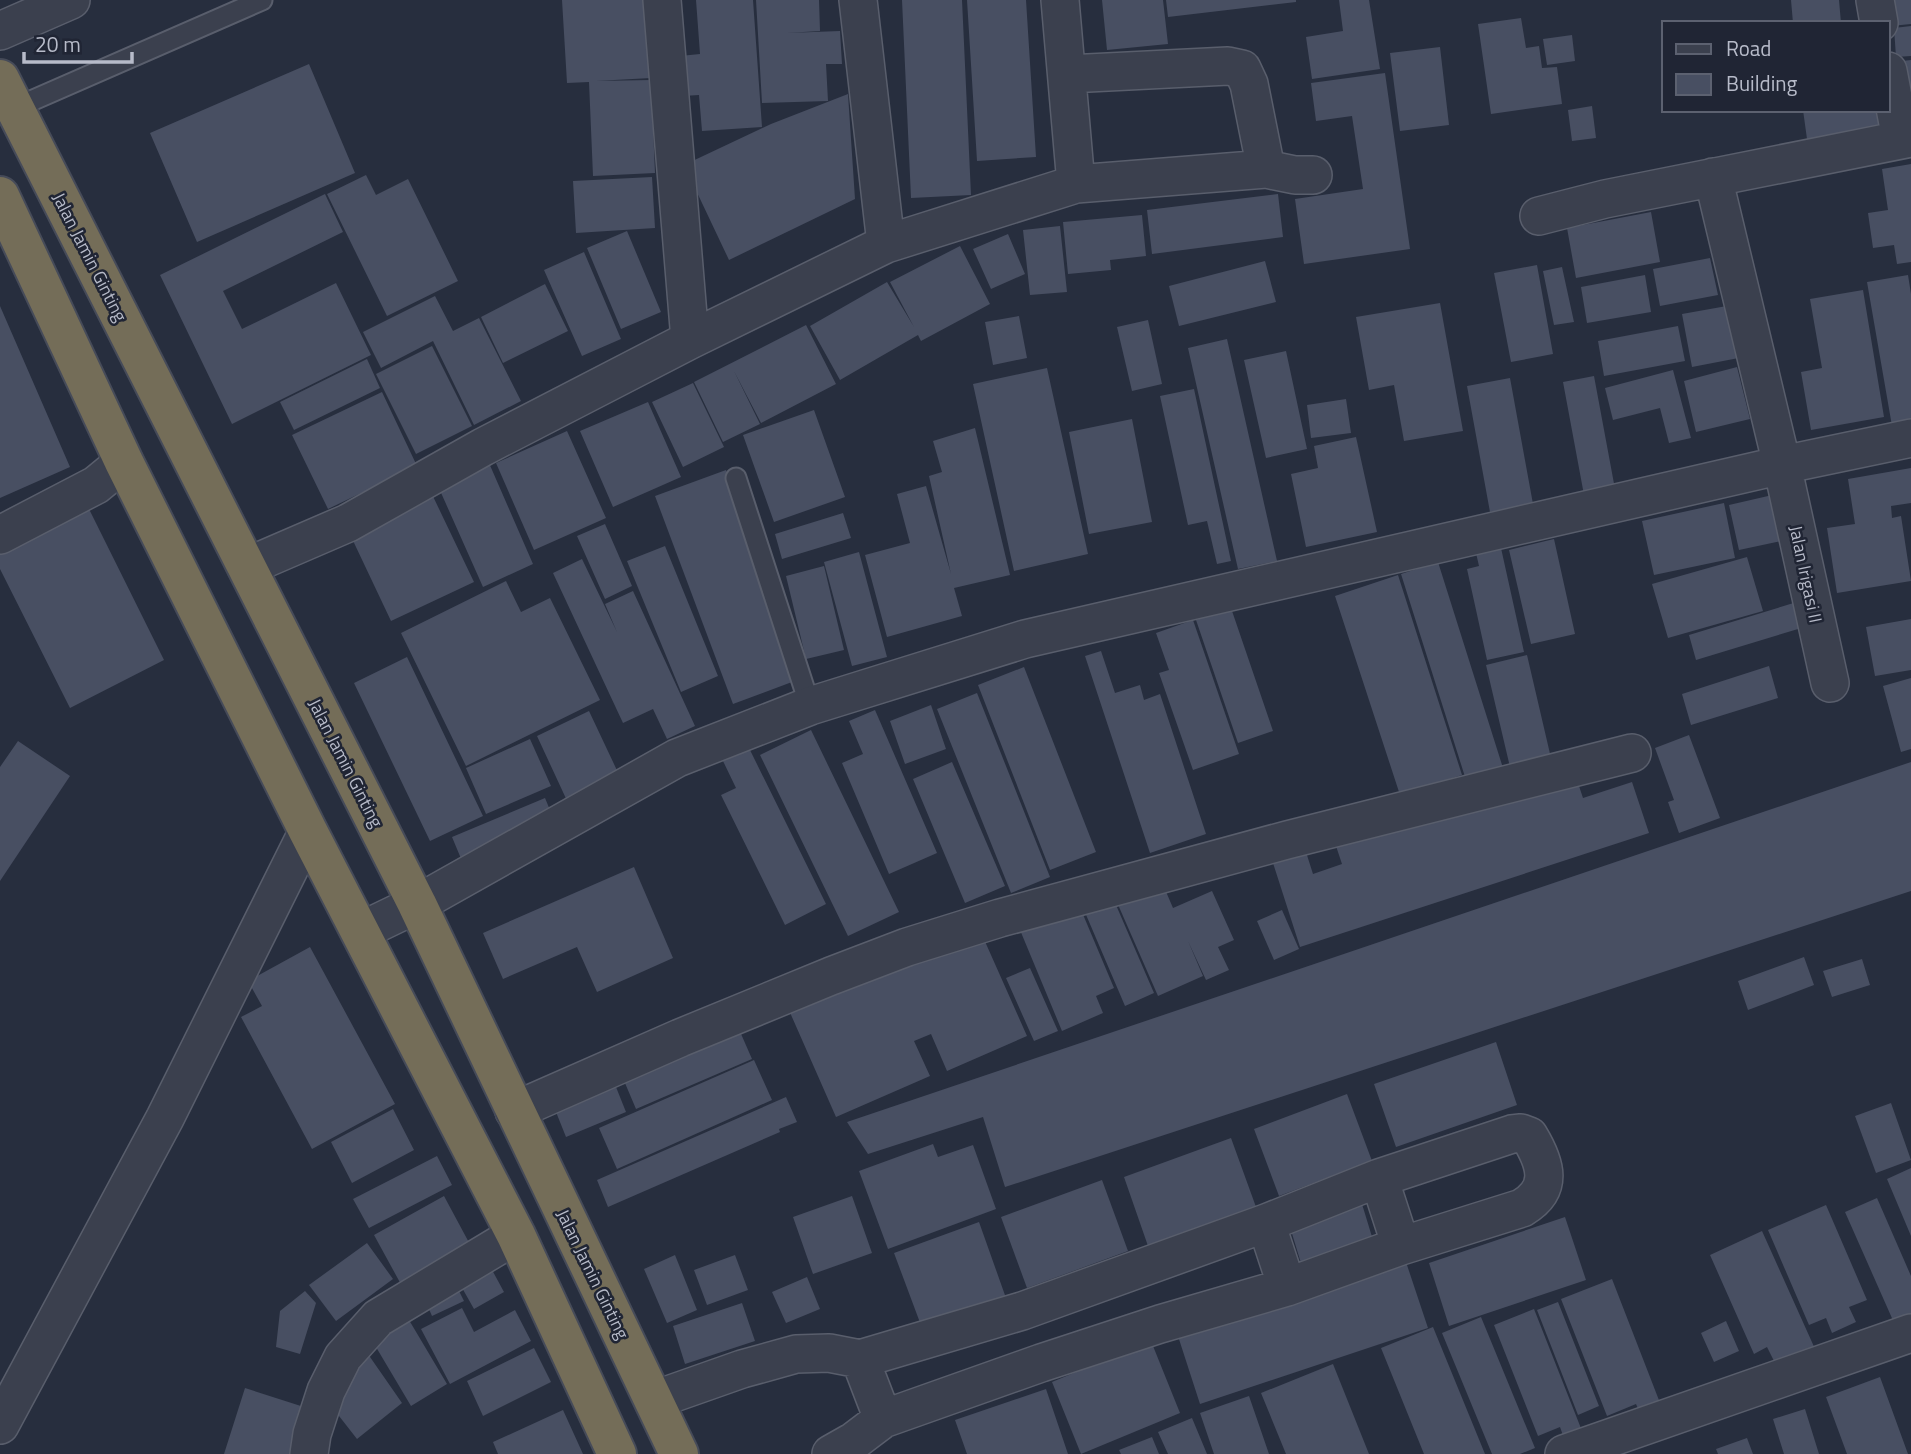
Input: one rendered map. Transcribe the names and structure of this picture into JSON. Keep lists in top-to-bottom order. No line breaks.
{"streets":{"highway":["Jalan Jamin Ginting"],"street":["Jalan Irigasi II"]},"legend":["Road","Building"],"scale_bar":"20 m"}
